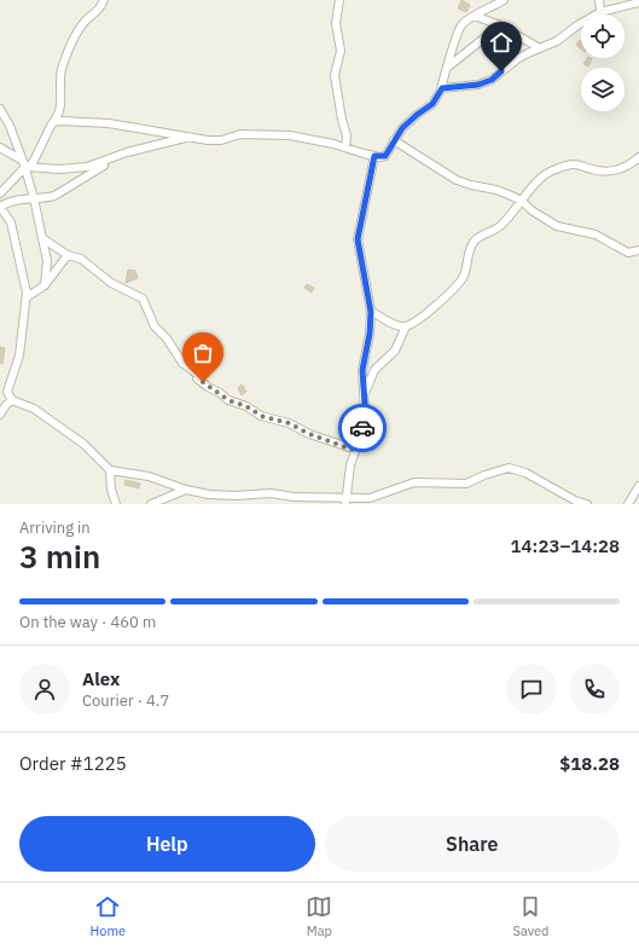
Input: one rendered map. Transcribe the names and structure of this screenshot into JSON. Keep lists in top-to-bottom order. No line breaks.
{"page":{"heading":["3 min","Arriving in","14:23–14:28"],"panel":["Alex","Courier · 4.7","Order #1225","$18.28"],"bar":"On the way · 460 m","buttons":["Help","Share"],"tabs":["Home","Map","Saved"]}}
